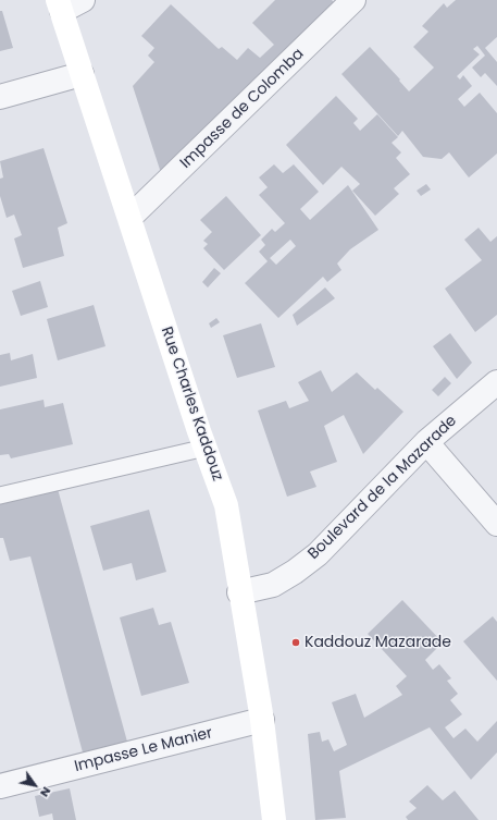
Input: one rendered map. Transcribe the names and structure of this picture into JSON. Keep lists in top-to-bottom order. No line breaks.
{"streets":{"street":["Impasse de Colomba","Rue Charles Kaddouz","Boulevard de la Mazarade","Impasse Le Manier"]},"crossings":[["Impasse de Colomba","Rue Charles Kaddouz"],["Rue Charles Kaddouz","Boulevard de la Mazarade"],["Rue Charles Kaddouz","Impasse Le Manier"]],"places":["Kaddouz Mazarade"],"north":"bottom right"}
